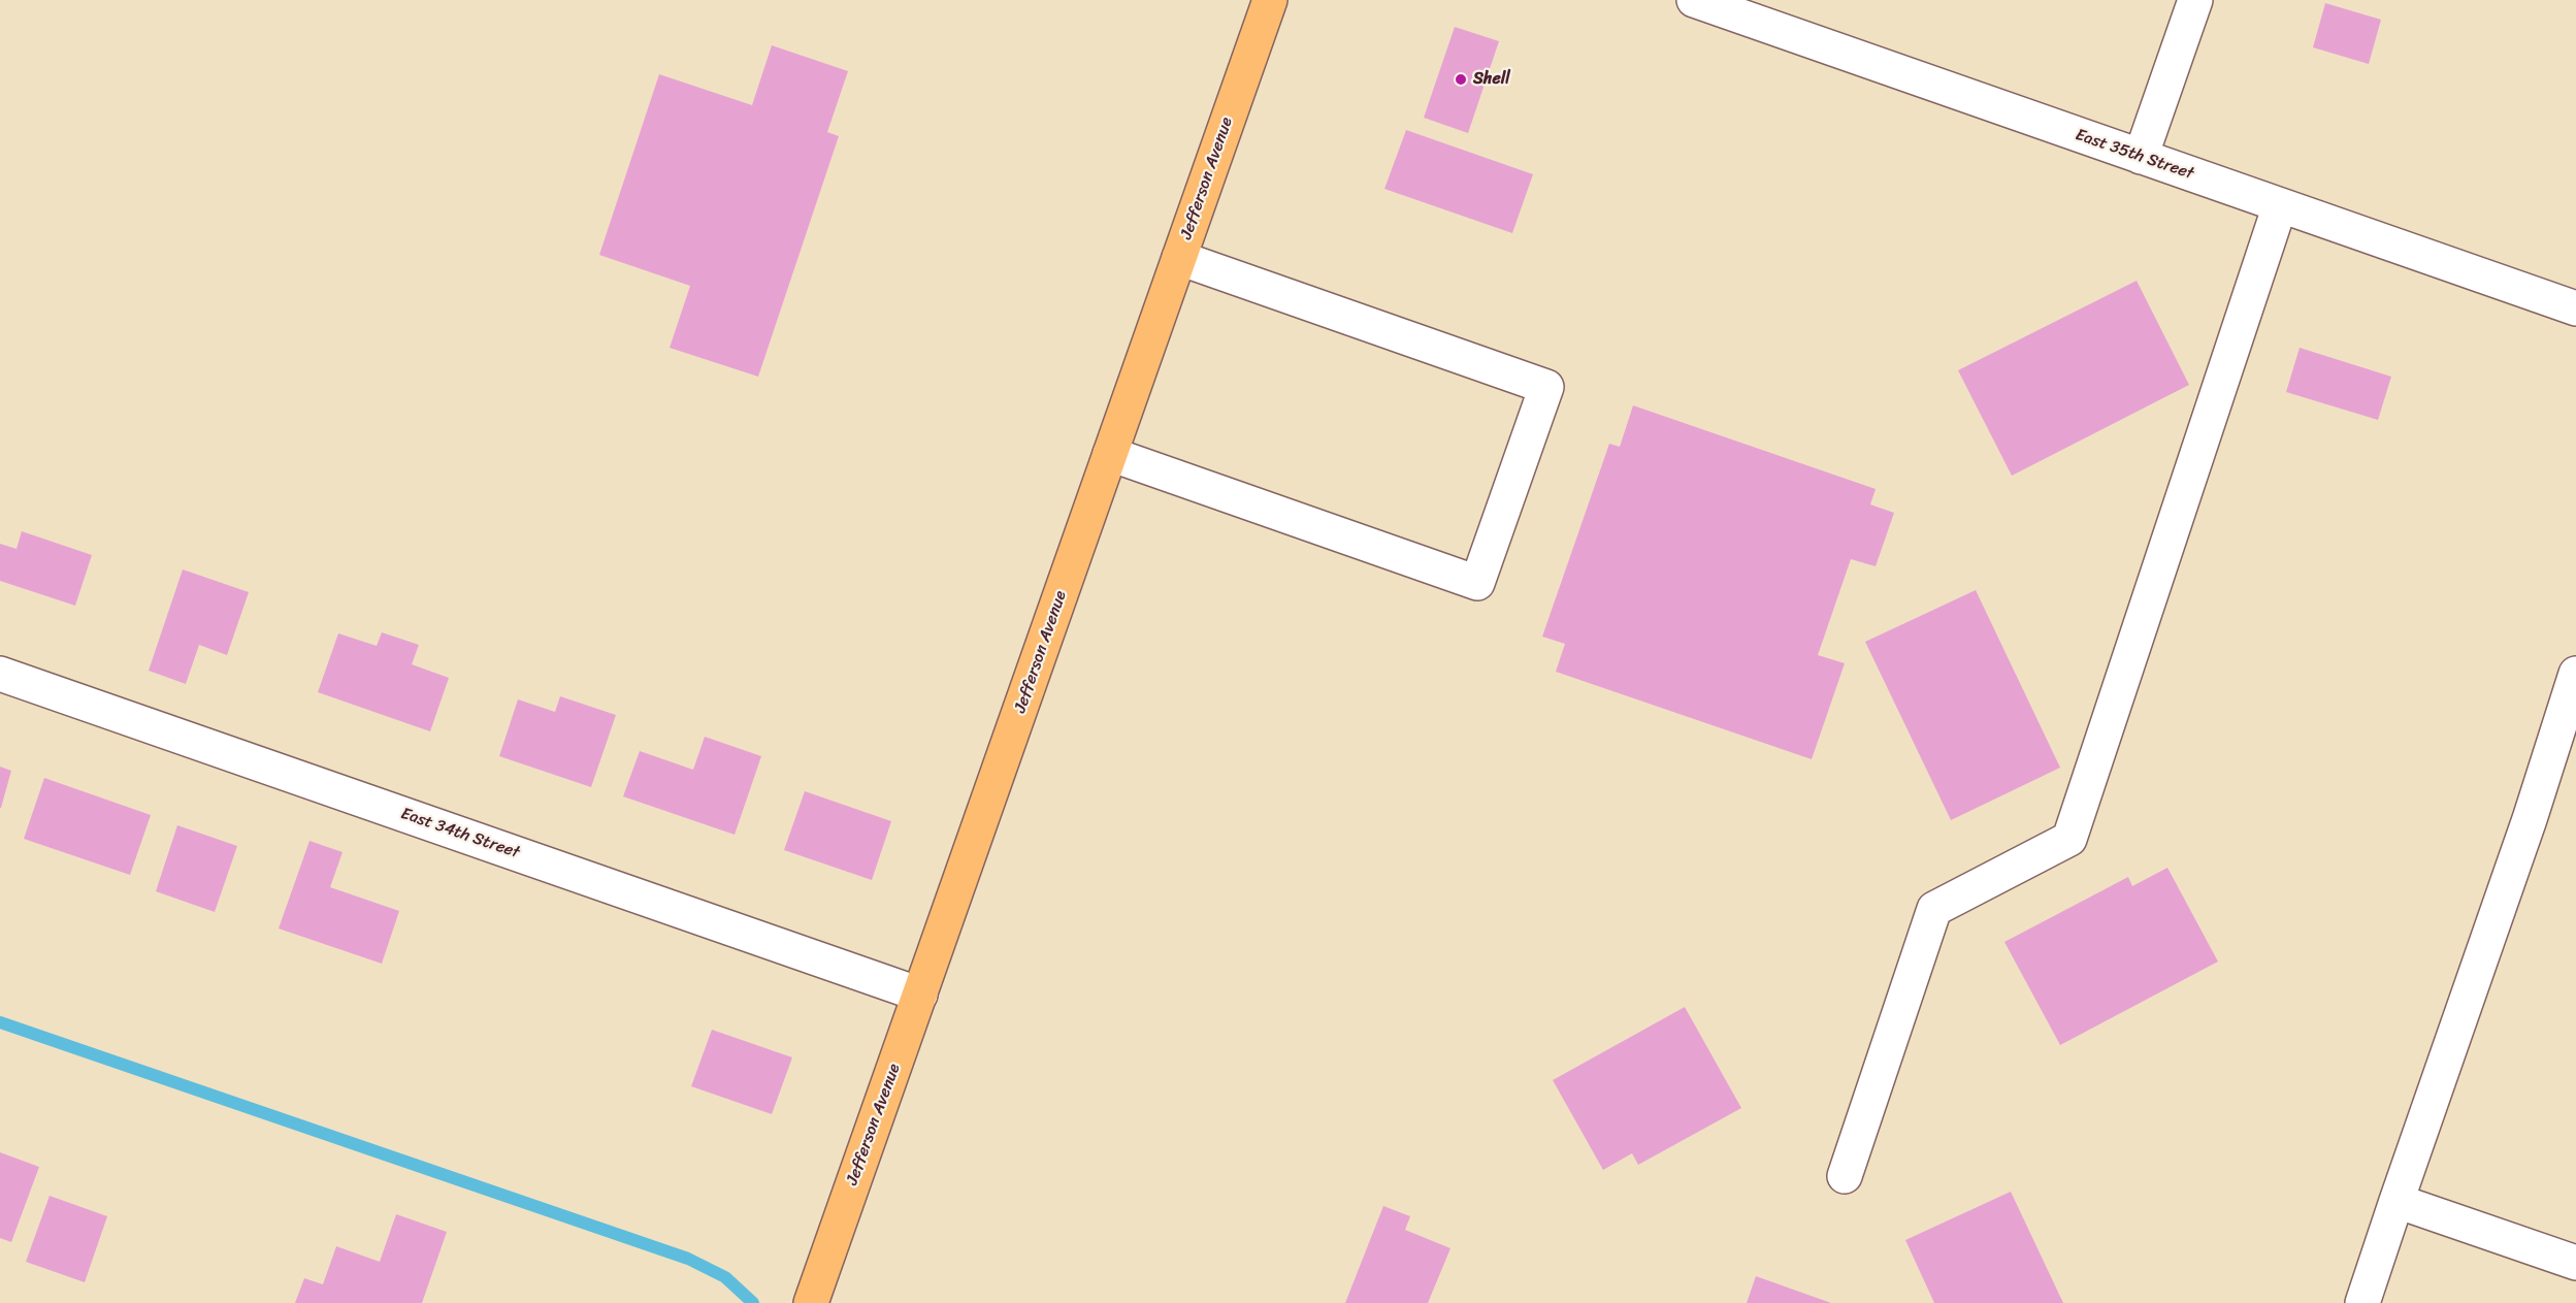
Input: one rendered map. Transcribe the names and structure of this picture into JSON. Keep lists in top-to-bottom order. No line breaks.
{"streets":{"main road":["Jefferson Avenue"],"street":["East 35th Street","East 34th Street"]},"crossings":[["Jefferson Avenue","East 34th Street"]],"places":["Shell"]}
